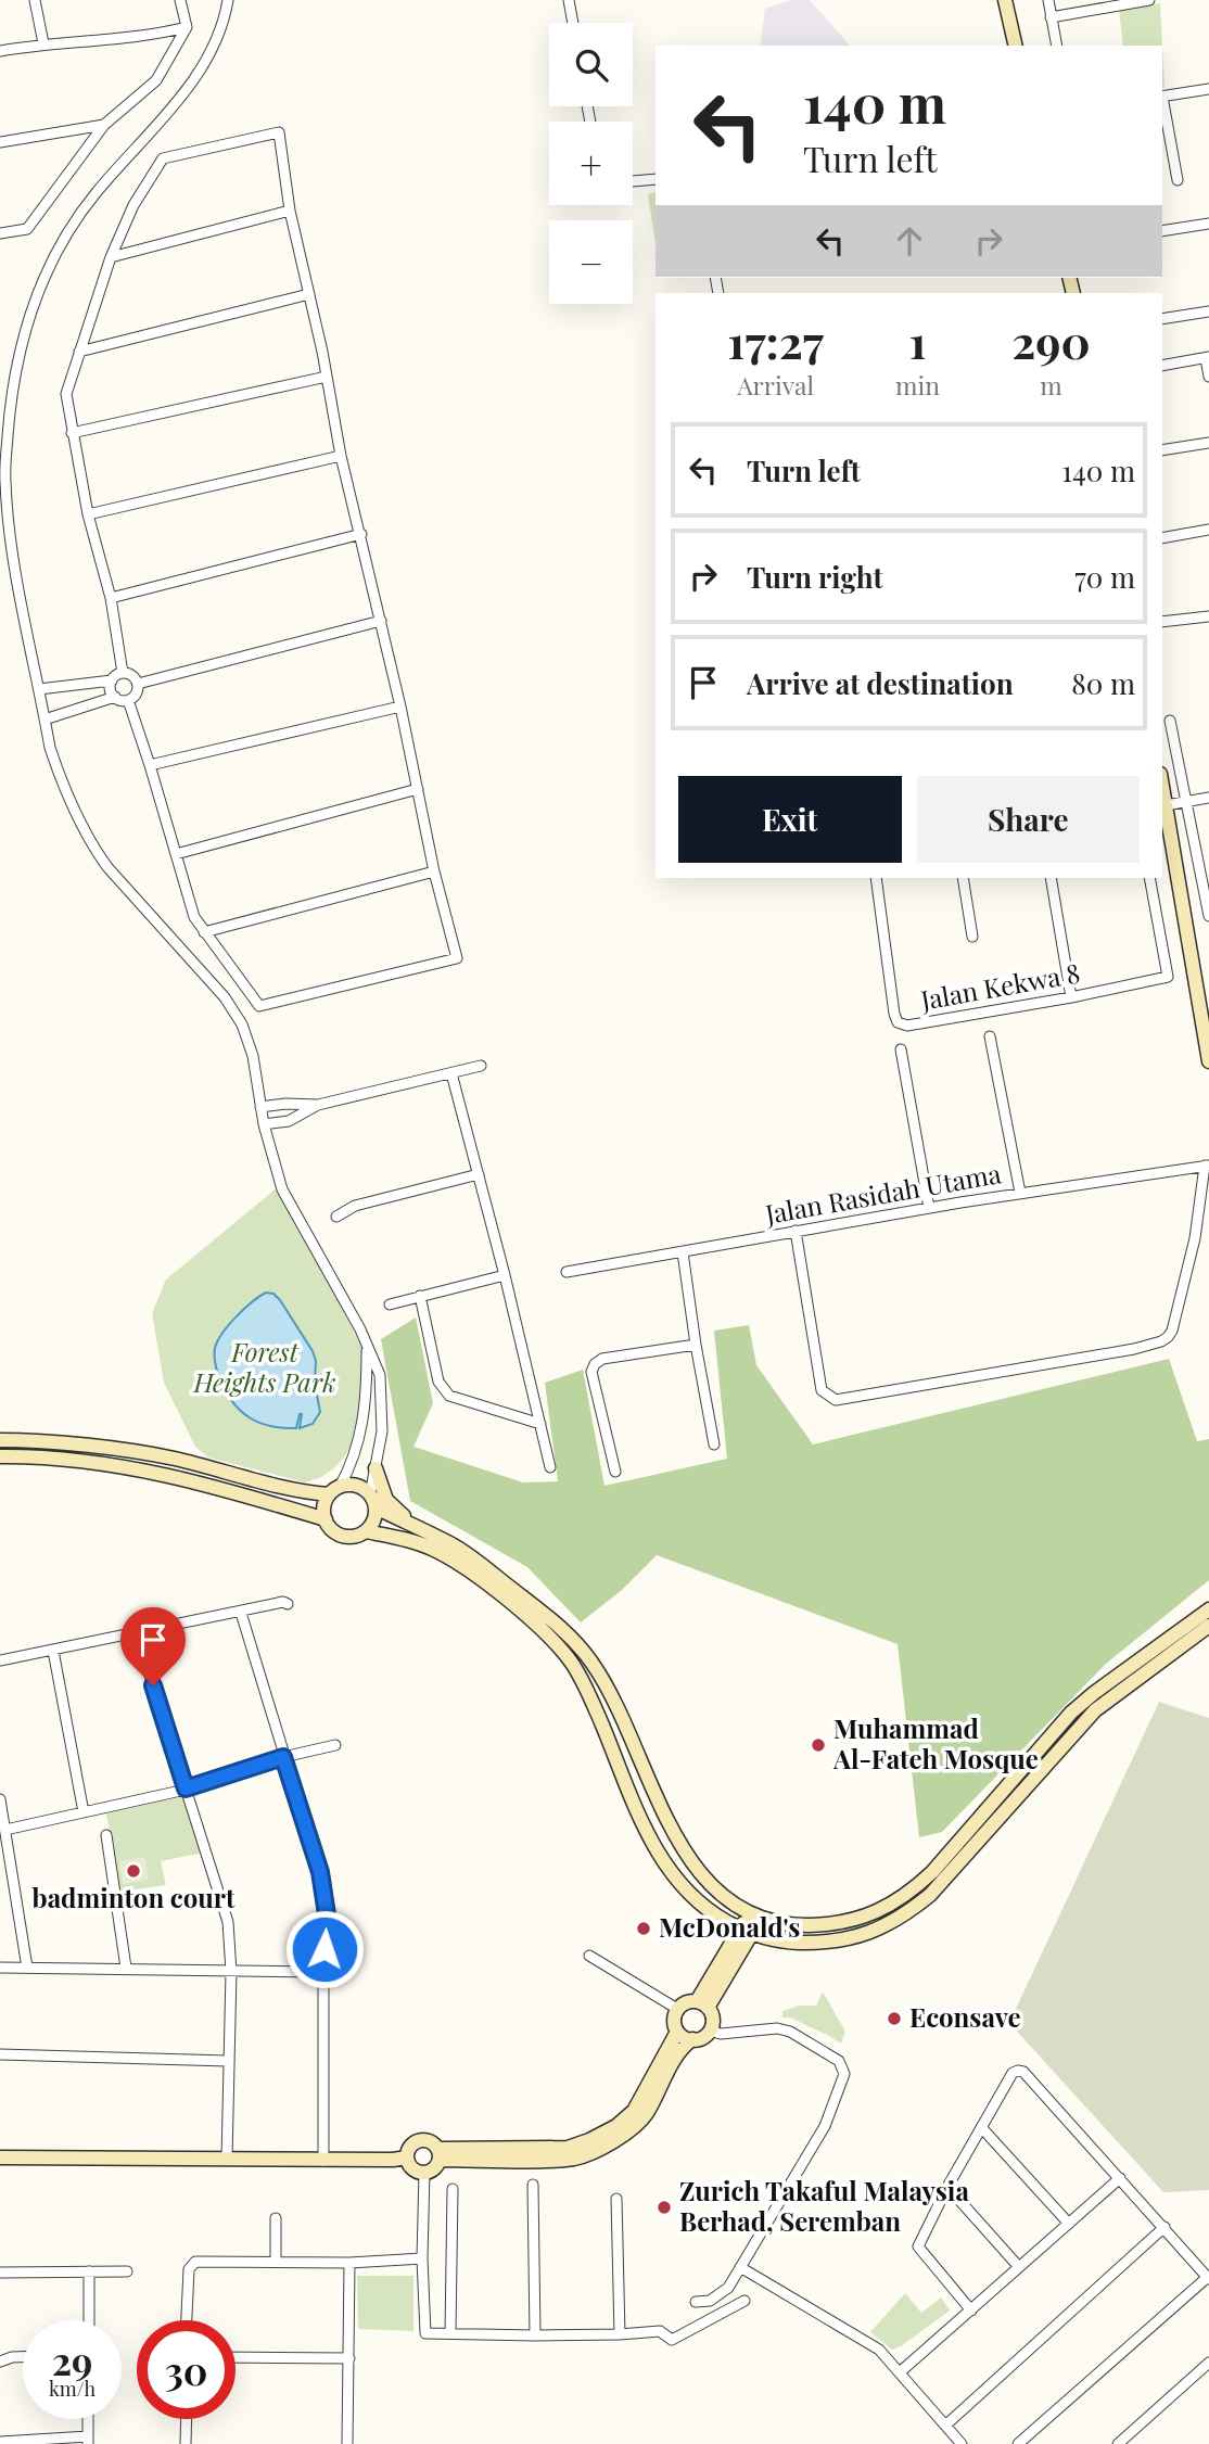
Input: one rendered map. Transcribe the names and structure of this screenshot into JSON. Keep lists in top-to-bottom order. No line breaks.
{"streets":{"street":["Jalan Kekwa 8","Jalan Rasidah Utama"]},"parks":["Forest Heights Park"],"places":["Muhammad Al-Fateh Mosque","badminton court","McDonald's","Econsave","Zurich Takaful Malaysia Berhad, Seremban"],"page":{"map_buttons":["+","−"],"turn":["140 m","Turn left"],"eta":["17:27","Arrival","1","min","290","m"],"list":[{"name":"Turn left","value":"140 m"},{"name":"Turn right","value":"70 m"},{"name":"Arrive at destination","value":"80 m"}],"buttons":["Exit","Share"],"speed":"29 km/h","limit":"30"}}
